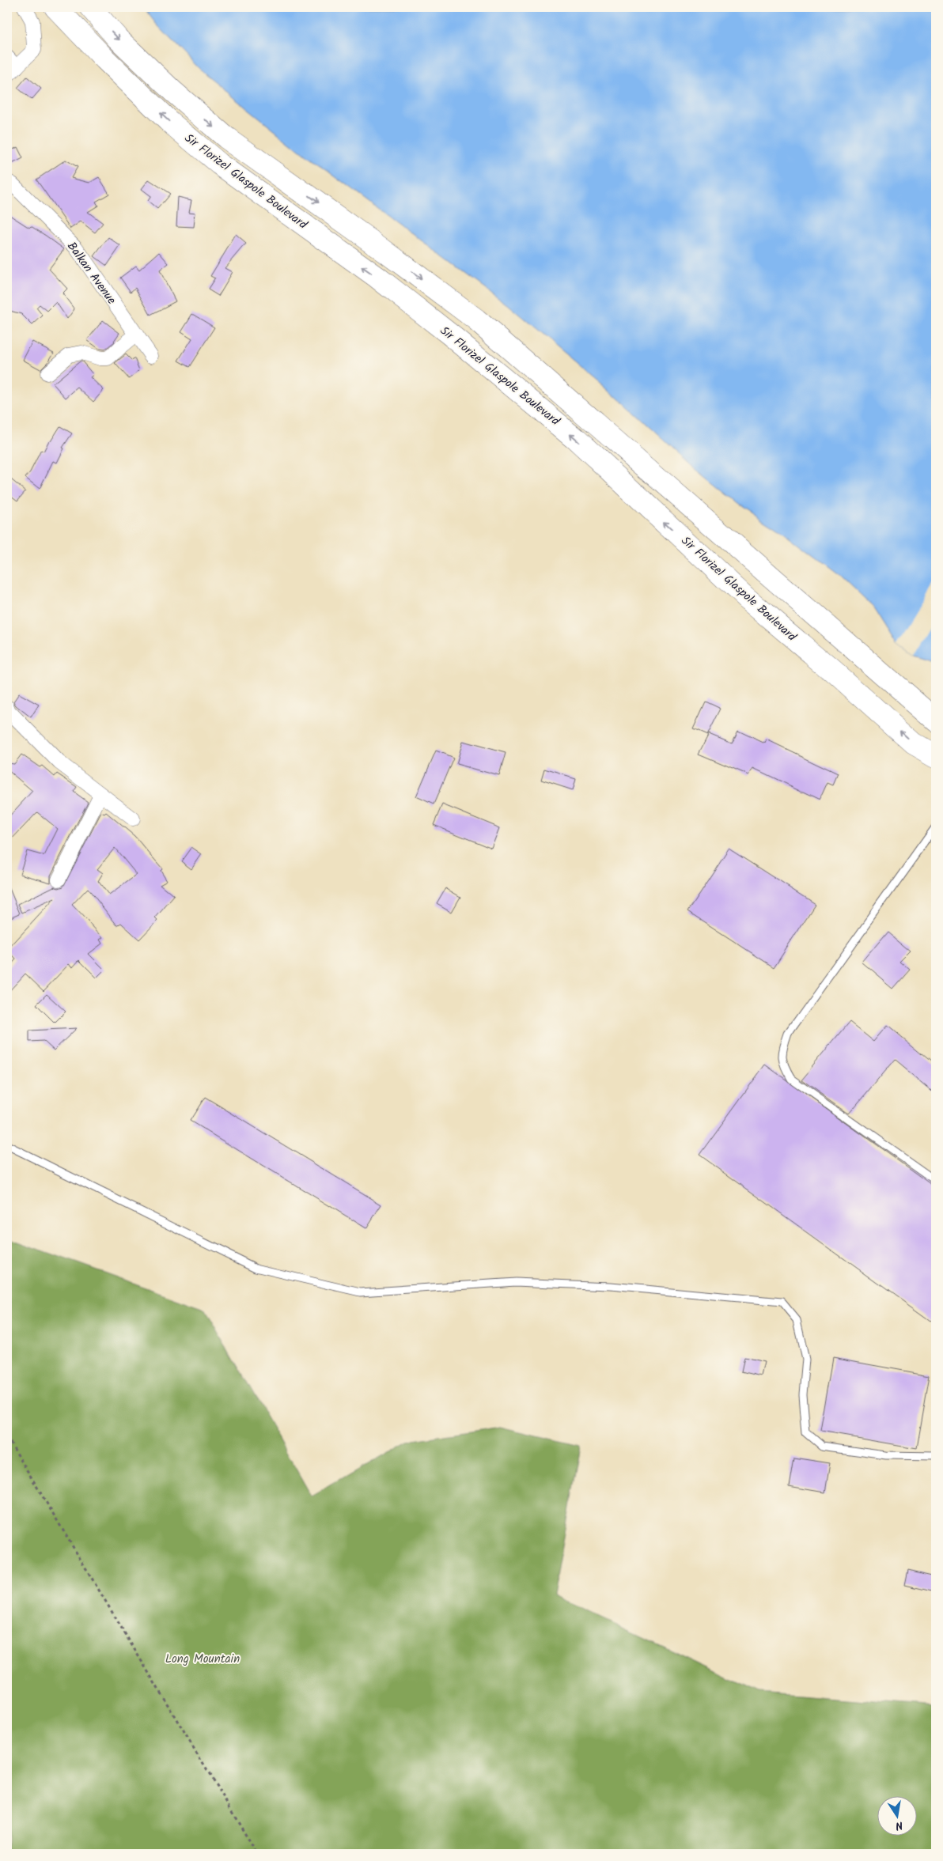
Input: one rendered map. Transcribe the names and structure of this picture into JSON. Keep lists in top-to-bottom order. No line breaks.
{"streets":{"highway":["Sir Florizel Glaspole Boulevard"],"street":["Balkan Avenue"]},"parks":["Long Mountain"],"north":"bottom"}
